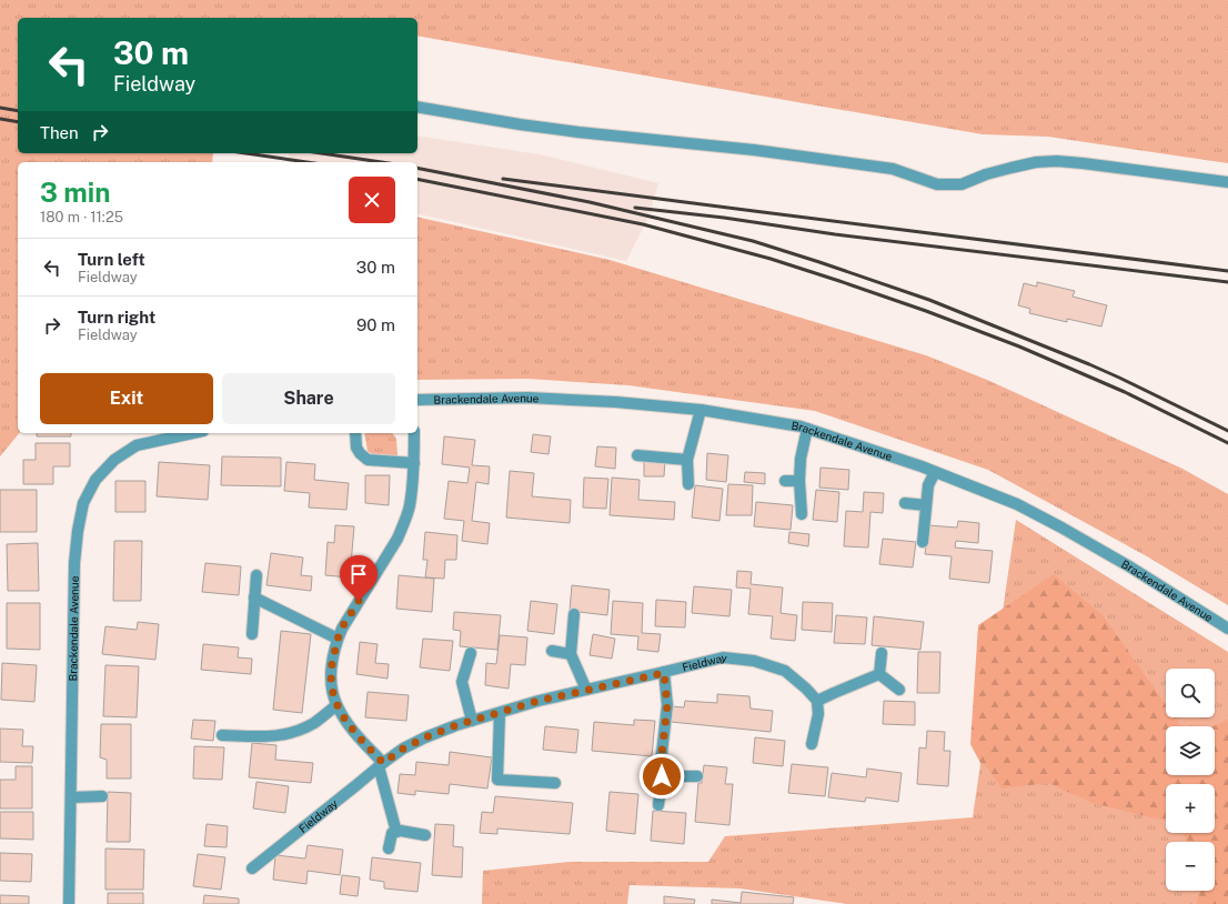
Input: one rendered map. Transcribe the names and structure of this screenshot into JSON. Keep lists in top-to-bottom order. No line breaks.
{"streets":{"street":["Brackendale Avenue","Fieldway"]},"page":{"turn":["30 m","Fieldway"],"then":"Then","heading":["3 min","180 m · 11:25"],"list":[{"name":"Turn left","note":"Fieldway","value":"30 m"},{"name":"Turn right","note":"Fieldway","value":"90 m"}],"buttons":["Exit","Share"],"map_buttons":["+","−"]}}
